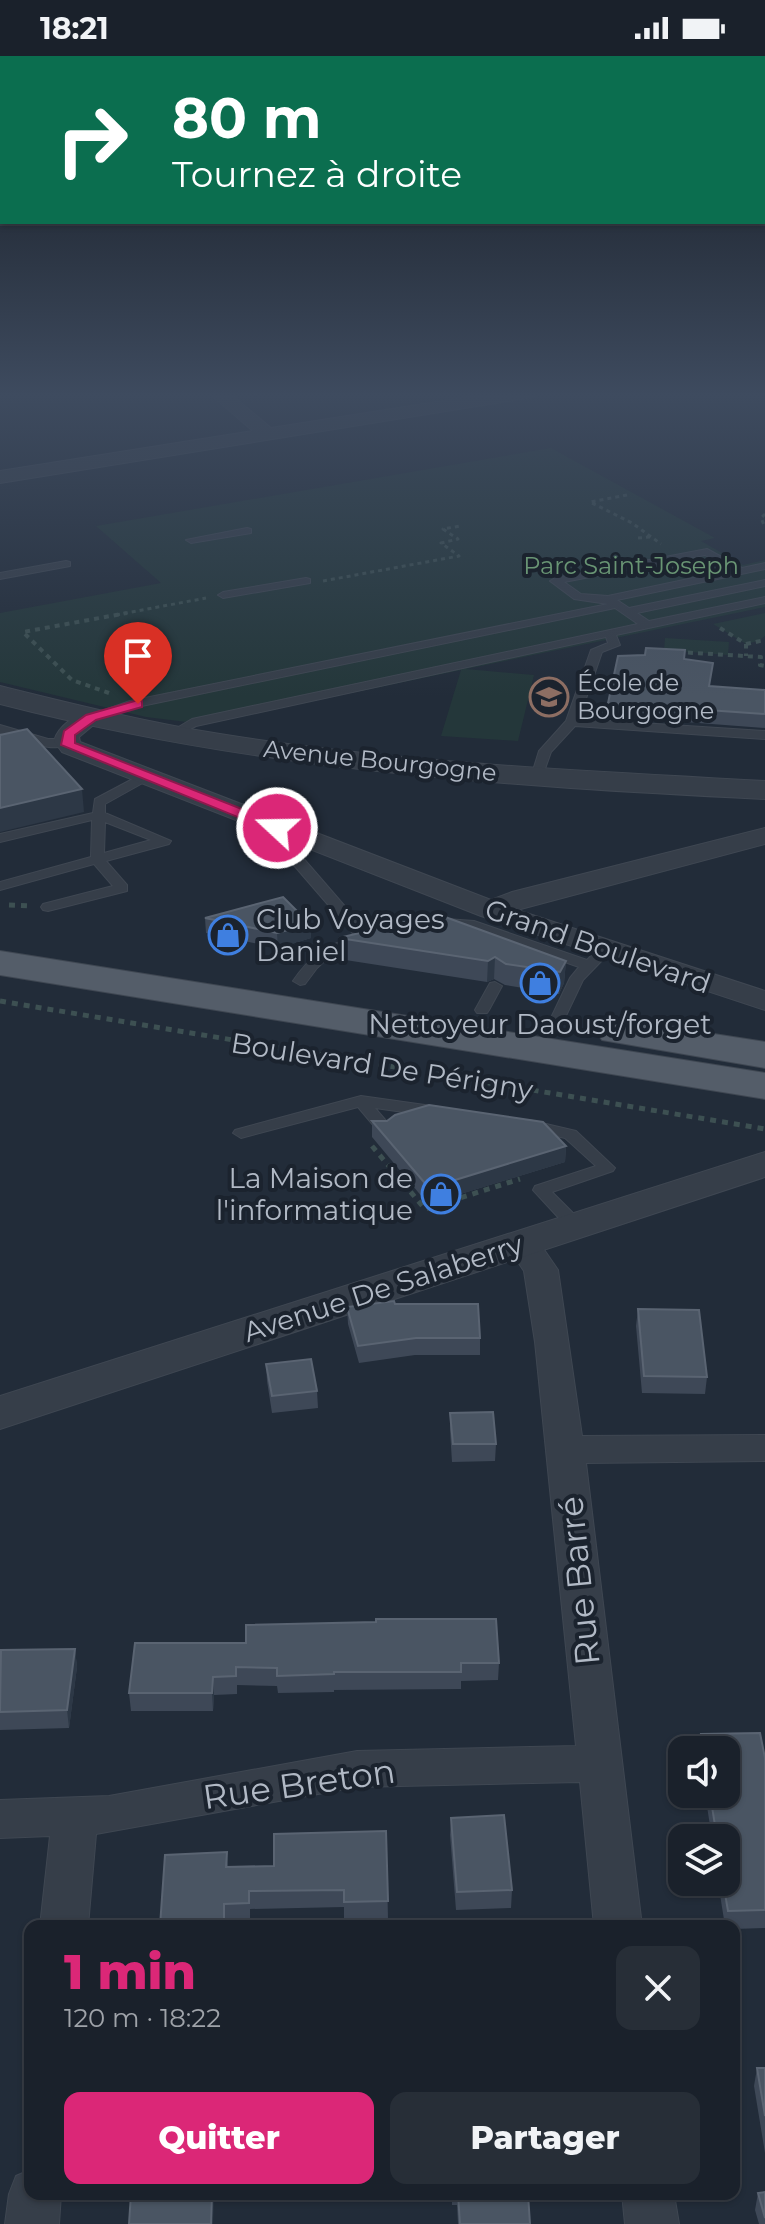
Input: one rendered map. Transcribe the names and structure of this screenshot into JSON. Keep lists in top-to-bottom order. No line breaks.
{"streets":{"main road":["Boulevard De Périgny"],"street":["Avenue Bourgogne","Grand Boulevard","Avenue De Salaberry","Rue Barré","Rue Breton"]},"crossings":[["Avenue De Salaberry","Rue Barré"],["Rue Barré","Rue Breton"]],"parks":["Parc Saint-Joseph"],"places":{"school or university":["École de Bourgogne"],"shop":["Club Voyages Daniel","Nettoyeur Daoust/forget","La Maison de l'informatique"]},"page":{"status":"18:21","turn":["80 m","Tournez à droite"],"heading":["1 min","120 m · 18:22"],"buttons":["Quitter","Partager"]}}
